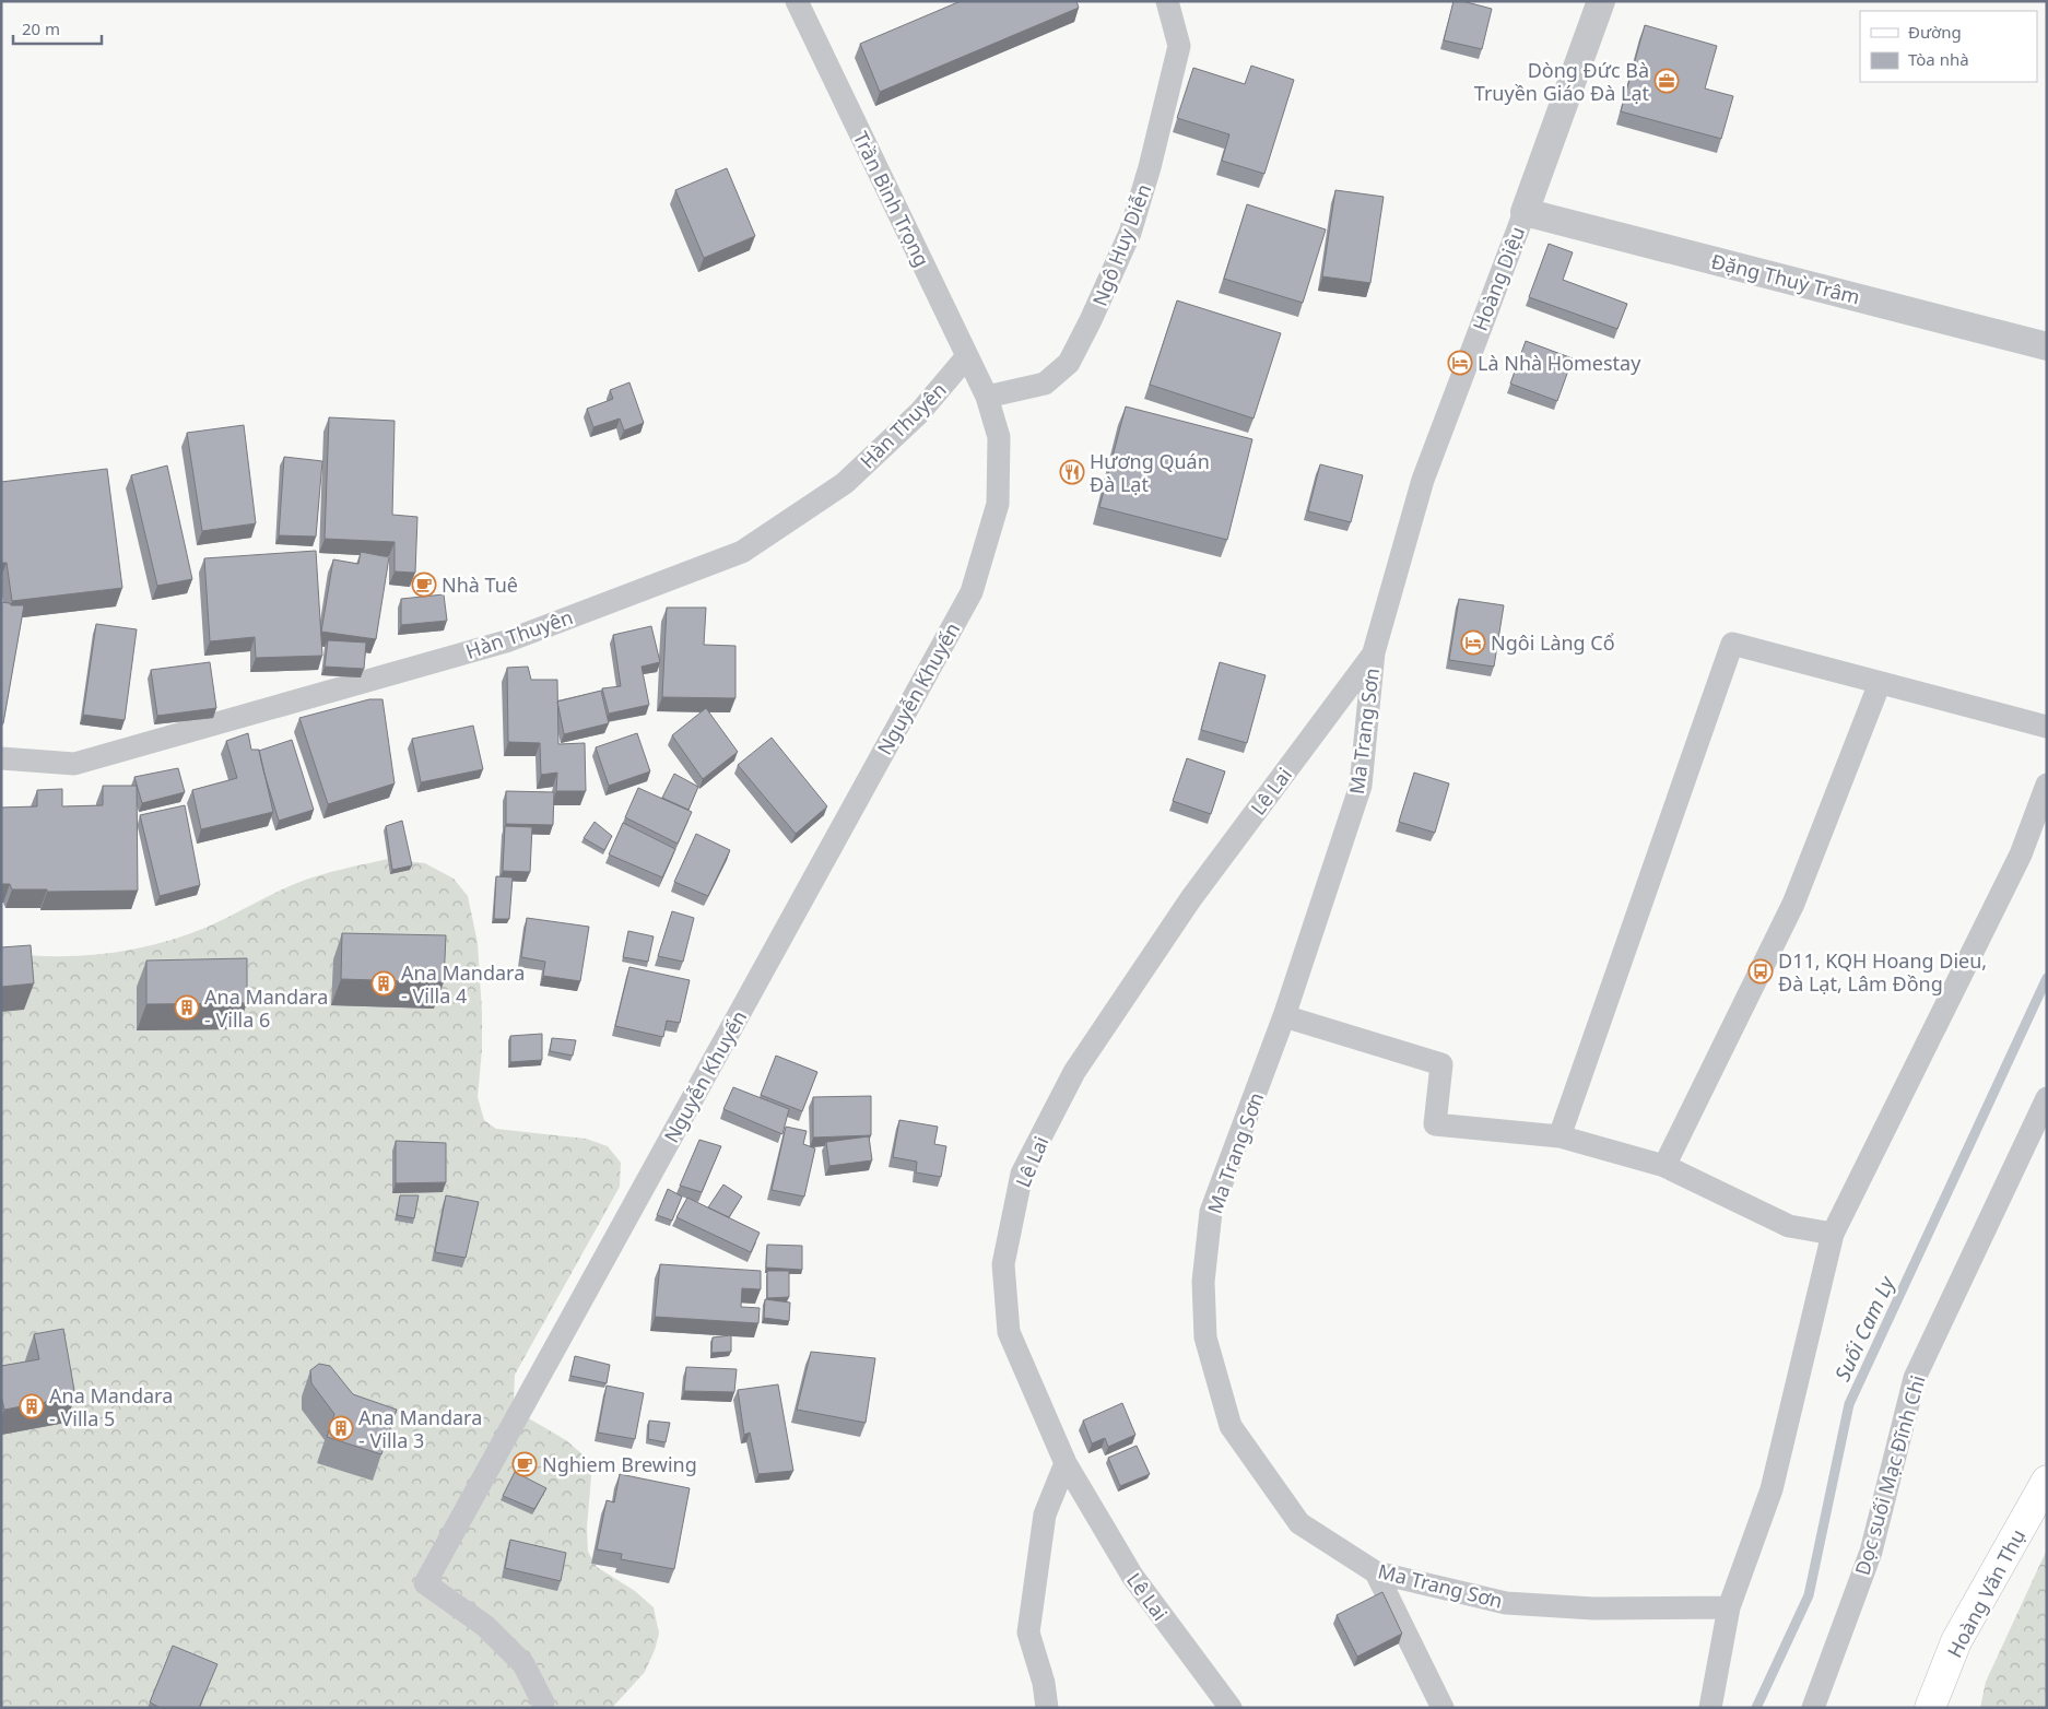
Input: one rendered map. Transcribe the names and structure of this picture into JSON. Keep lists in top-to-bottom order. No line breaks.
{"streets":{"main road":["Hoàng Văn Thụ"],"street":["Trần Bình Trọng","Ngô Huy Diễn","Hoàng Diệu","Đặng Thuỳ Trâm","Hàn Thuyên","Nguyễn Khuyến","Ma Trang Sơn","Lê Lai","Dọc suối Mạc Đĩnh Chi"]},"crossings":[["Trần Bình Trọng","Ngô Huy Diễn"],["Trần Bình Trọng","Hàn Thuyên"],["Trần Bình Trọng","Nguyễn Khuyến"],["Ngô Huy Diễn","Nguyễn Khuyến"],["Hoàng Diệu","Đặng Thuỳ Trâm"],["Hoàng Diệu","Ma Trang Sơn"],["Hoàng Diệu","Lê Lai"],["Ma Trang Sơn","Lê Lai"]],"water":["Suối Cam Ly"],"places":{"office":["Dòng Đức Bà Truyền Giáo Đà Lạt"],"hotel":["Là Nhà Homestay","Ngôi Làng Cổ"],"restaurant":["Hương Quán Đà Lạt"],"cafe":["Nhà Tuê","Nghiem Brewing"],"bus stop":["D11, KQH Hoang Dieu, Đà Lạt, Lâm Đồng"],"building":["Ana Mandara - Villa 4","Ana Mandara - Villa 6","Ana Mandara - Villa 5","Ana Mandara - Villa 3"]},"legend":["Đường","Tòa nhà"],"scale_bar":"20 m"}
